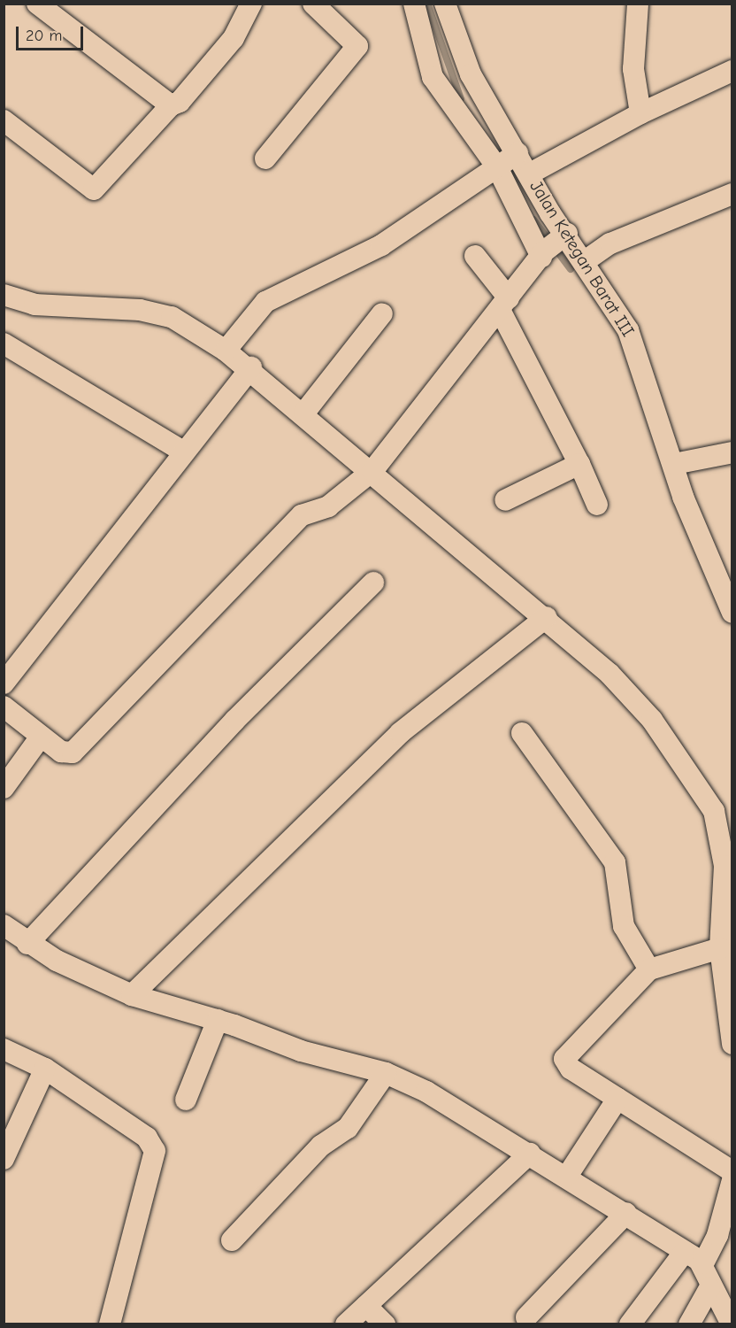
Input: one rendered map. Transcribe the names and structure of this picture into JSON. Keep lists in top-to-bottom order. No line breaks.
{"streets":{"street":["Jalan Ketegan Barat III"]},"scale_bar":"20 m"}
